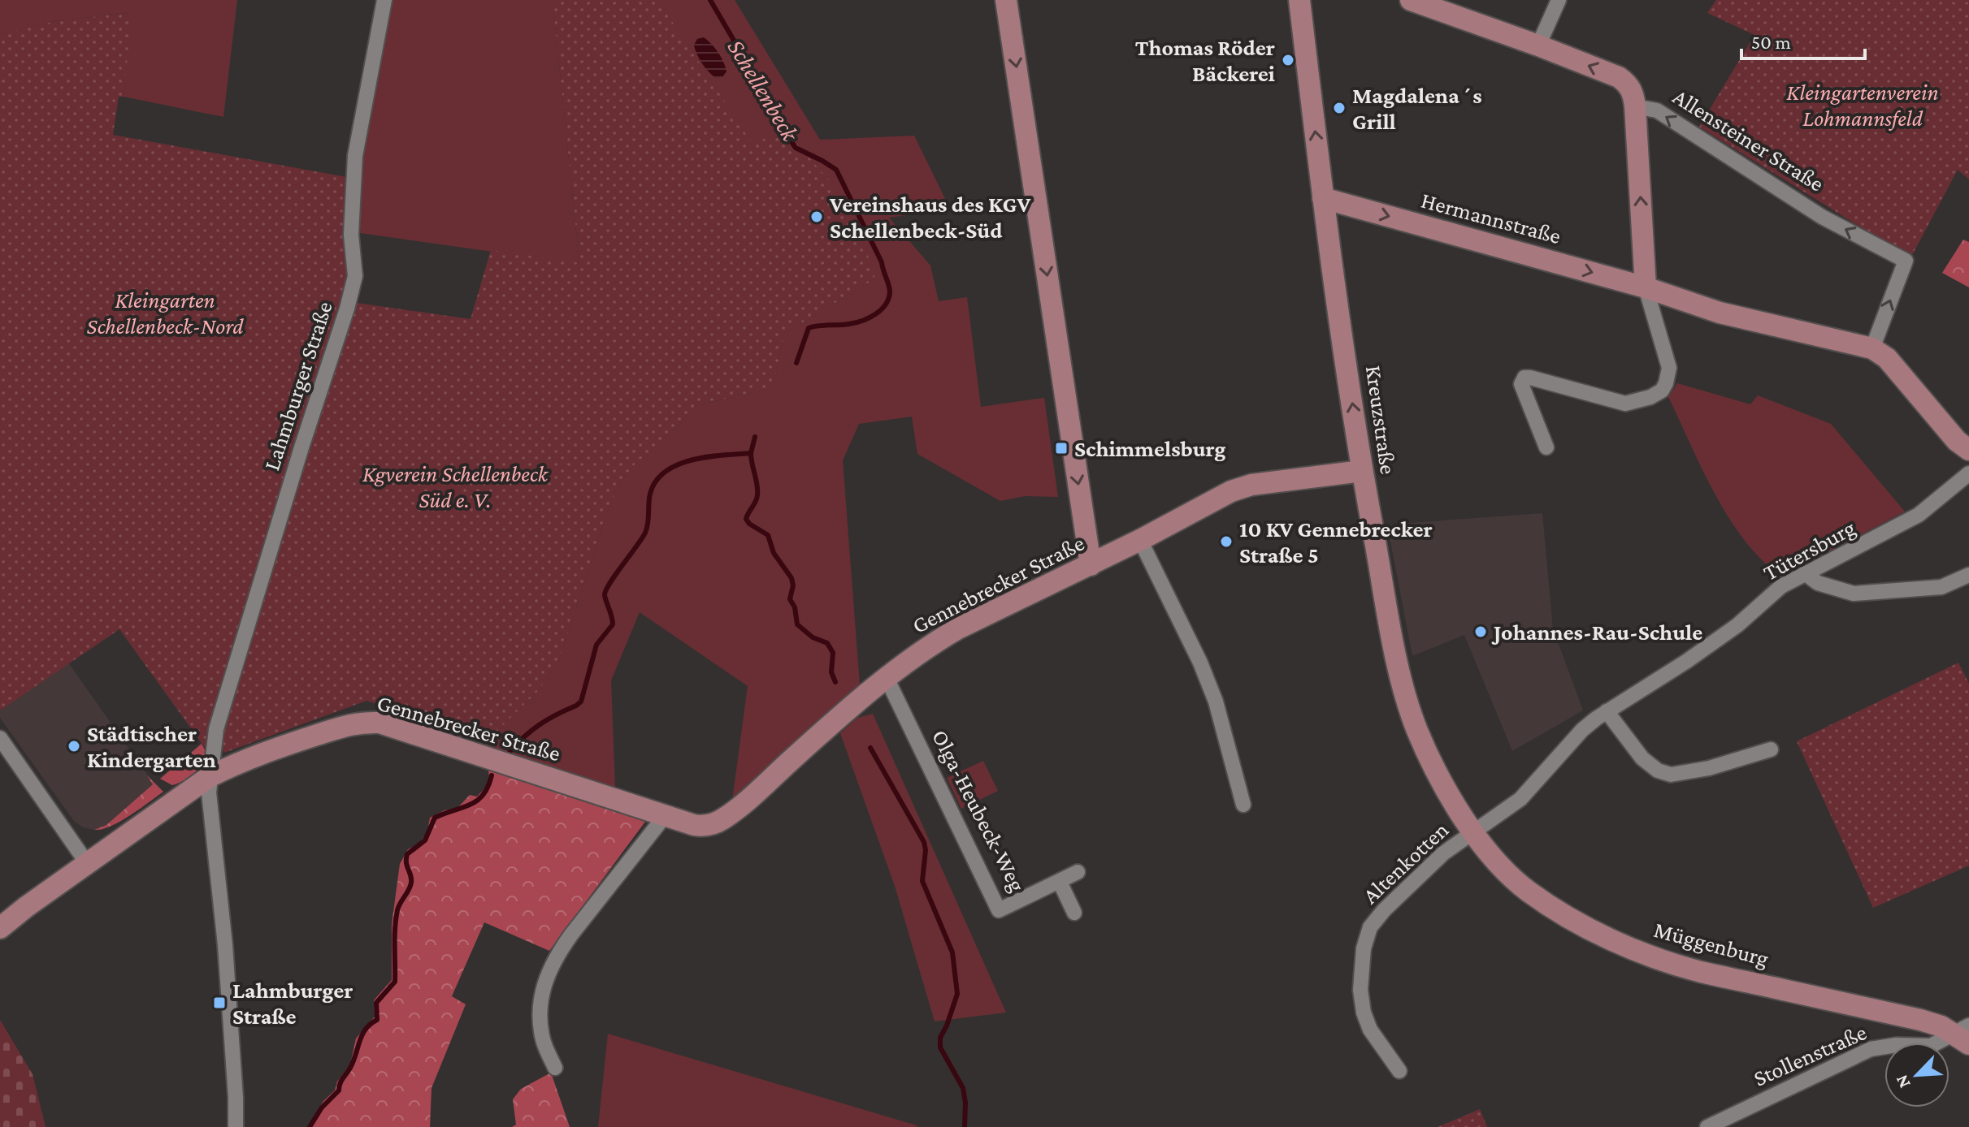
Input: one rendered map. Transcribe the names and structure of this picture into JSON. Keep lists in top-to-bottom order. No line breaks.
{"streets":{"main road":["Allensteiner Straße","Hermannstraße","Kreuzstraße","Gennebrecker Straße","Müggenburg"],"street":["Lahmburger Straße","Tütersburg","Olga-Heubeck-Weg","Altenkotten","Stollenstraße"]},"crossings":[["Allensteiner Straße","Hermannstraße"],["Hermannstraße","Kreuzstraße"],["Lahmburger Straße","Gennebrecker Straße"],["Kreuzstraße","Tütersburg"],["Kreuzstraße","Gennebrecker Straße"],["Kreuzstraße","Altenkotten"],["Kreuzstraße","Müggenburg"],["Tütersburg","Altenkotten"],["Tütersburg","Müggenburg"],["Gennebrecker Straße","Olga-Heubeck-Weg"],["Altenkotten","Müggenburg"],["Müggenburg","Stollenstraße"]],"one_way":["Allensteiner Straße","Hermannstraße","Kreuzstraße"],"water":["Schellenbeck"],"parks":["Kleingartenverein Lohmannsfeld","Kleingarten Schellenbeck-Nord","Kgverein Schellenbeck Süd e. V."],"places":{"other":["Thomas Röder Bäckerei","Magdalena´s Grill","Vereinshaus des KGV Schellenbeck-Süd","10 KV Gennebrecker Straße 5","Johannes-Rau-Schule","Städtischer Kindergarten"],"transit":["Schimmelsburg","Lahmburger Straße"]},"scale_bar":"50 m","north":"bottom left"}
